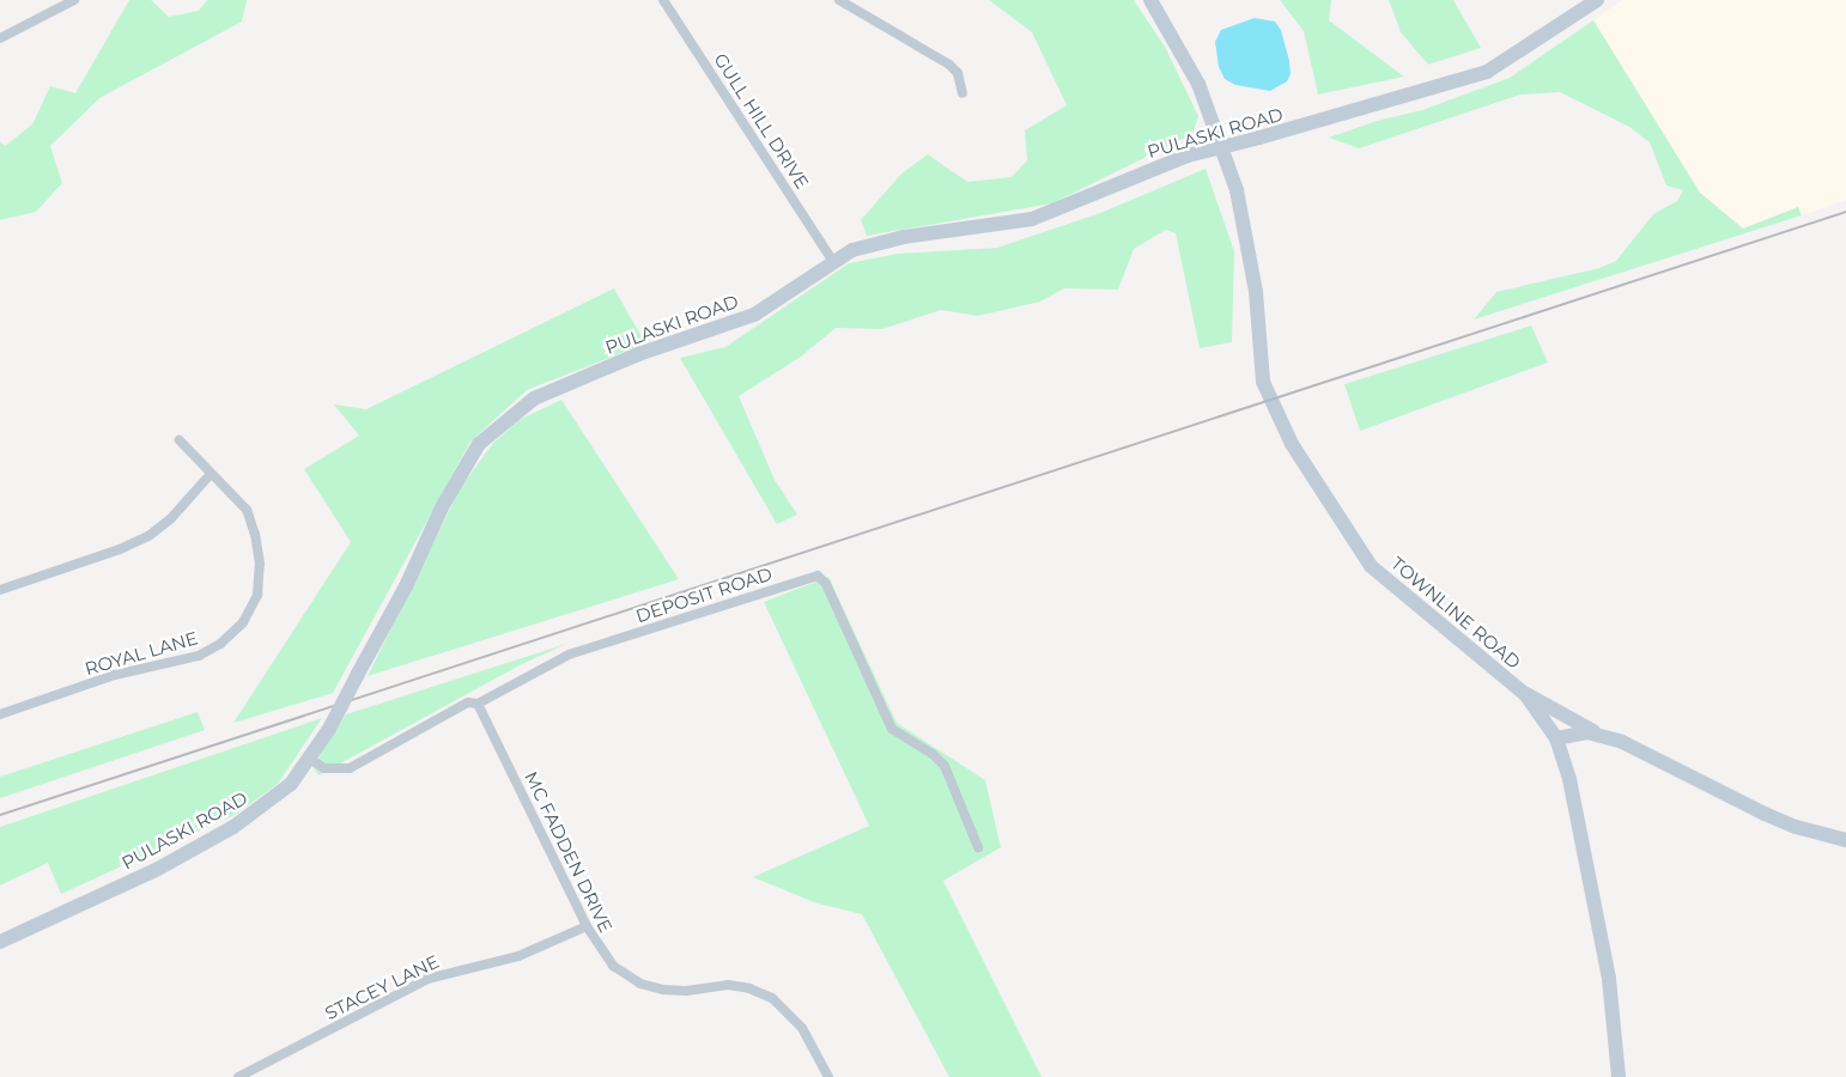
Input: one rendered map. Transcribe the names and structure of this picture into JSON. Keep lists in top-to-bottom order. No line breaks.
{"streets":{"main road":["PULASKI ROAD","TOWNLINE ROAD"],"street":["GULL HILL DRIVE","DEPOSIT ROAD","ROYAL LANE","MC FADDEN DRIVE","STACEY LANE"]},"crossings":[["GULL HILL DRIVE","PULASKI ROAD"],["PULASKI ROAD","DEPOSIT ROAD"],["PULASKI ROAD","TOWNLINE ROAD"],["DEPOSIT ROAD","MC FADDEN DRIVE"],["MC FADDEN DRIVE","STACEY LANE"]]}
